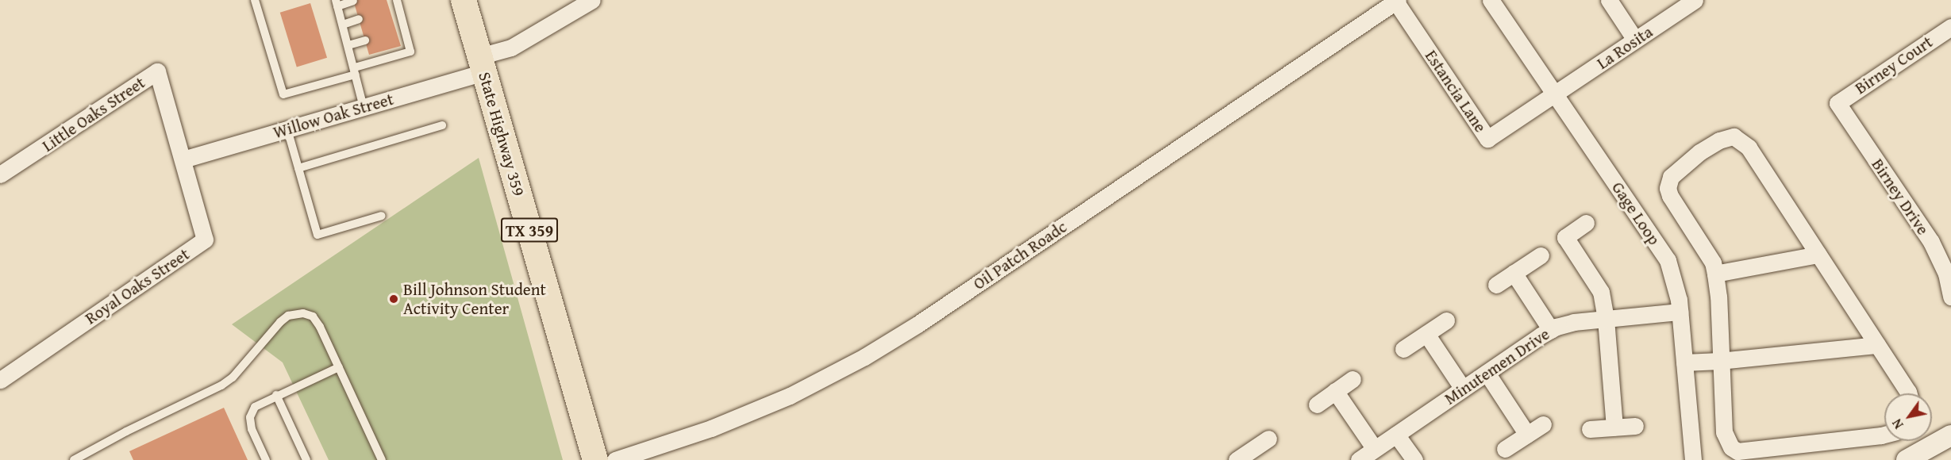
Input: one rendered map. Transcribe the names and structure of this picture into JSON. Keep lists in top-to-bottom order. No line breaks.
{"streets":{"main road":["State Highway 359","TX 359"],"street":["La Rosita","Birney Court","Estancia Lane","Little Oaks Street","Willow Oak Street","Birney Drive","Gage Loop","Oil Patch Roadc","Royal Oaks Street","Minutemen Drive"]},"crossings":[["La Rosita","Estancia Lane"],["La Rosita","Gage Loop"],["Birney Court","Birney Drive"],["Estancia Lane","Gage Loop"],["Estancia Lane","Oil Patch Roadc"],["Little Oaks Street","Willow Oak Street"],["Little Oaks Street","Royal Oaks Street"],["Willow Oak Street","State Highway 359"],["Willow Oak Street","Royal Oaks Street"],["Gage Loop","Minutemen Drive"]],"places":["Bill Johnson Student Activity Center"],"north":"bottom left"}
